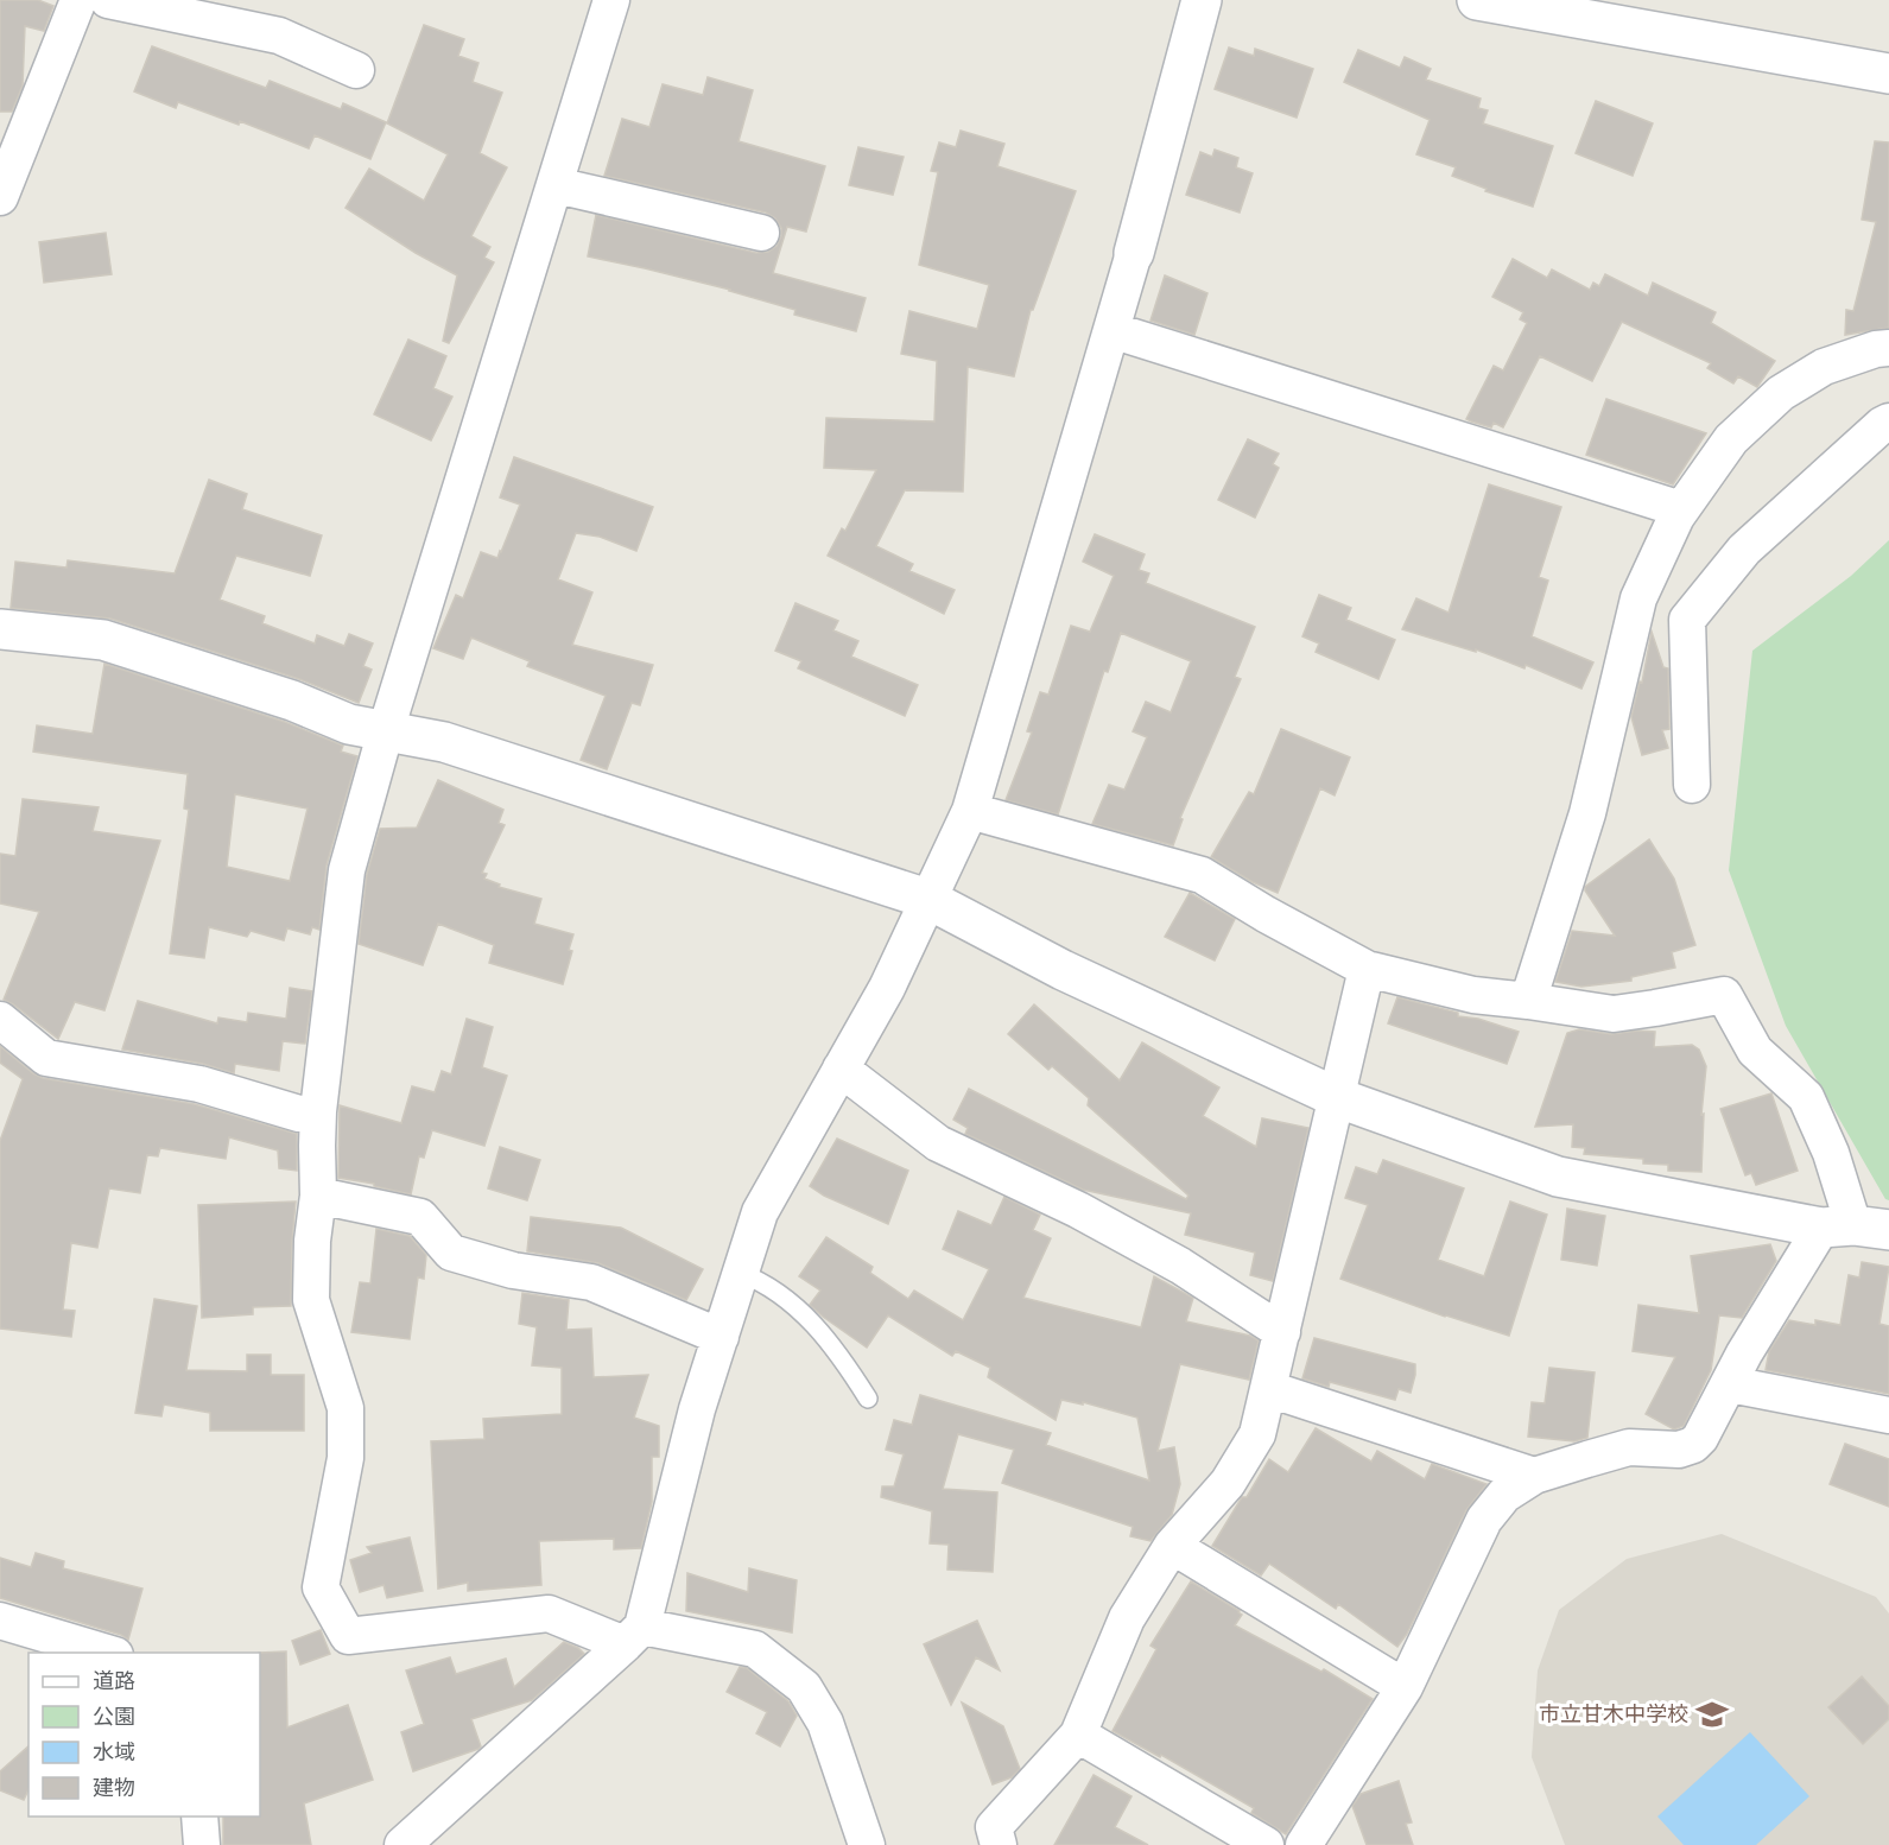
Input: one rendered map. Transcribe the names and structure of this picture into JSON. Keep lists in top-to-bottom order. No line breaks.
{"places":{"school or university":["市立甘木中学校"]},"legend":["道路","公園","水域","建物"]}
